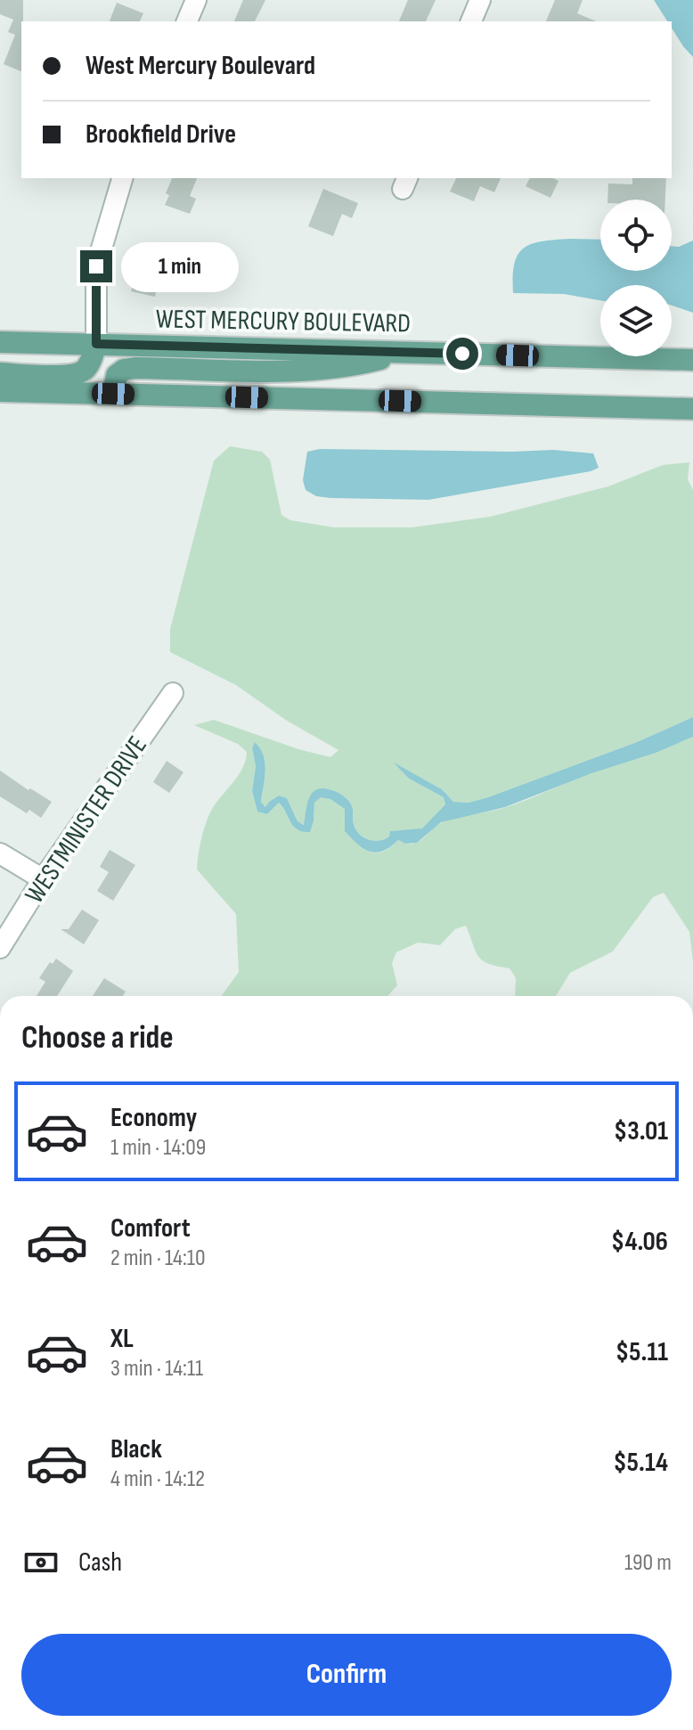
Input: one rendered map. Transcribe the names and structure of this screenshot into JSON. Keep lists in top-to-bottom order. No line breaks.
{"streets":{"main road":["WEST MERCURY BOULEVARD"],"street":["WESTMINISTER DRIVE"]},"page":{"banner":["West Mercury Boulevard","Brookfield Drive"],"bubble":"1 min","heading":"Choose a ride","list":[{"name":"Economy","note":"1 min · 14:09","value":"$3.01"},{"name":"Comfort","note":"2 min · 14:10","value":"$4.06"},{"name":"XL","note":"3 min · 14:11","value":"$5.11"},{"name":"Black","note":"4 min · 14:12","value":"$5.14"}],"pay":["Cash","190 m"],"buttons":"Confirm"}}
